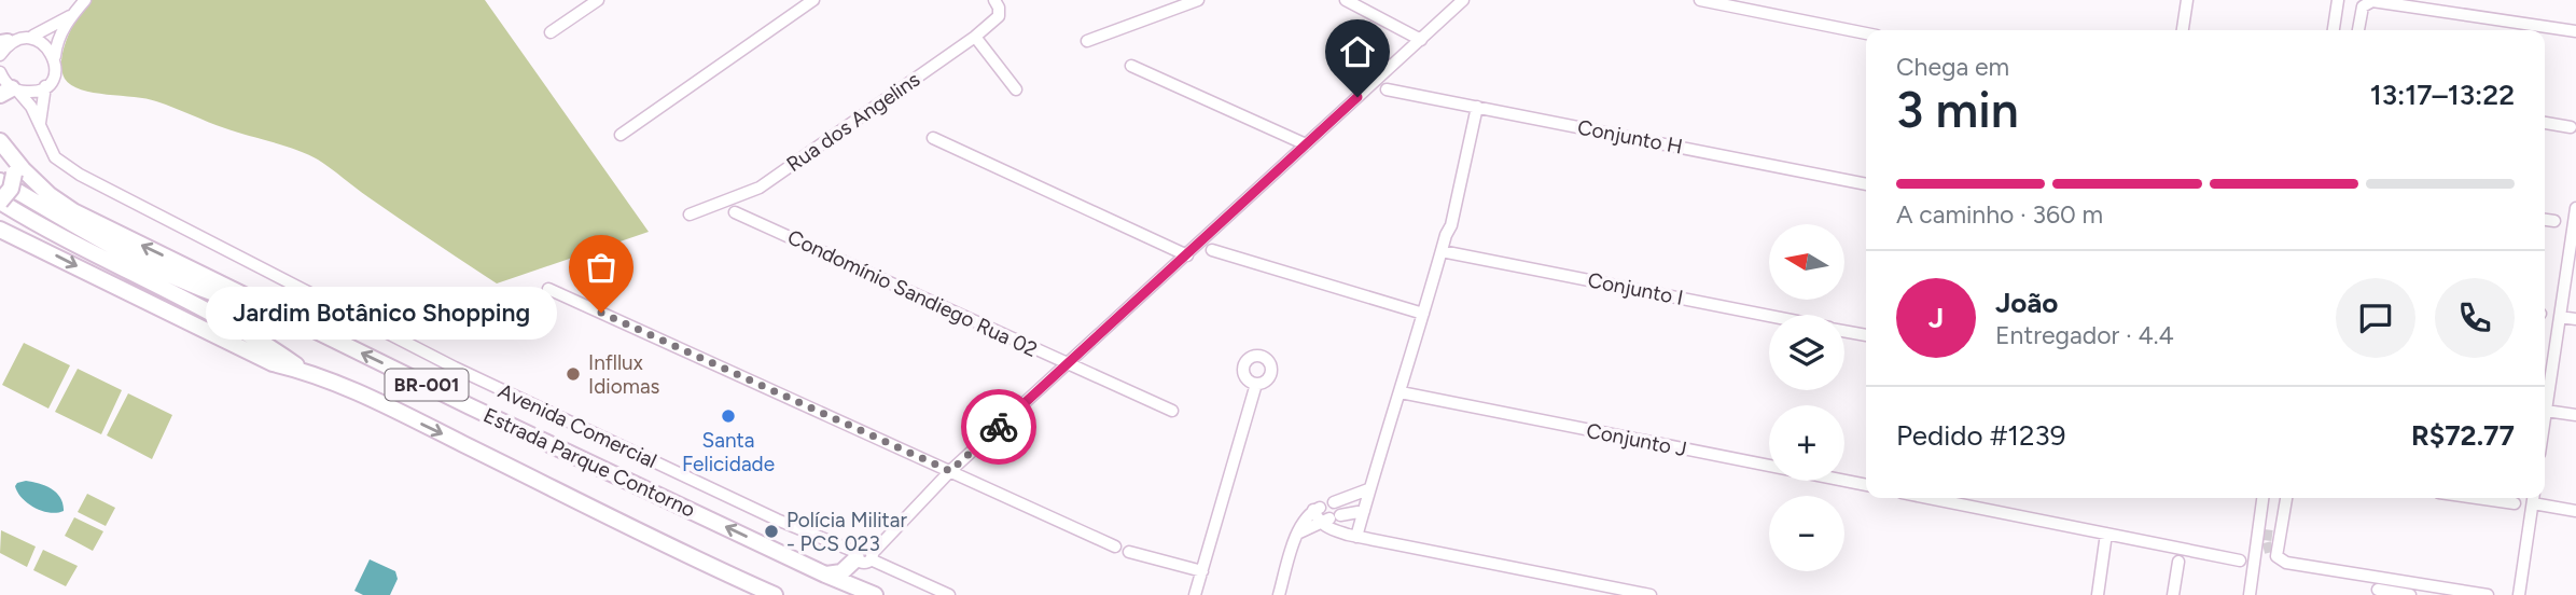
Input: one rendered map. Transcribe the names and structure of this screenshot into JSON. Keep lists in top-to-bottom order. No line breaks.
{"streets":{"highway":["BR-001","Estrada Parque Contorno"],"street":["Rua dos Angelins","Conjunto H","Conjunto I","Condomínio Sandiego Rua 02","Avenida Comercial","Conjunto J"]},"places":["Jardim Botânico Shopping","Infllux Idiomas","Santa Felicidade","Polícia Militar - PCS 023"],"north":"left","page":{"heading":["3 min","Chega em","13:17–13:22"],"panel":["João","Entregador · 4.4","Pedido #1239","R$72.77"],"bar":"A caminho · 360 m","map_buttons":["+","−"],"round":"J","bubble":"Jardim Botânico Shopping"}}
